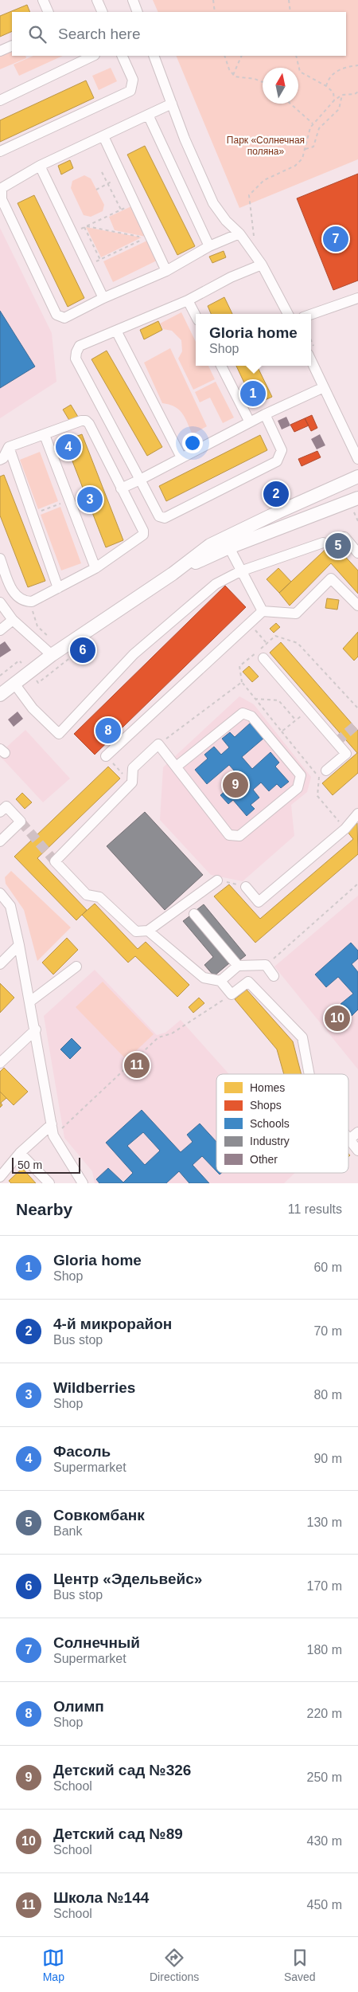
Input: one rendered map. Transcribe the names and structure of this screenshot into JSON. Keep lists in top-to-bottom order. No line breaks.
{"parks":["Парк «Солнечная поляна»"],"legend":["Homes","Shops","Schools","Industry","Other"],"scale_bar":"50 m","north":"top","page":{"search":"Search here","pins":["7","1","4","2","3","5","6","8","9","10","11"],"popup":["Gloria home","Shop"],"scale":"50 m","heading":["Nearby","11 results"],"list":[{"mark":"1","name":"Gloria home","note":"Shop","value":"60 m"},{"mark":"2","name":"4-й микрорайон","note":"Bus stop","value":"70 m"},{"mark":"3","name":"Wildberries","note":"Shop","value":"80 m"},{"mark":"4","name":"Фасоль","note":"Supermarket","value":"90 m"},{"mark":"5","name":"Совкомбанк","note":"Bank","value":"130 m"},{"mark":"6","name":"Центр «Эдельвейс»","note":"Bus stop","value":"170 m"},{"mark":"7","name":"Солнечный","note":"Supermarket","value":"180 m"},{"mark":"8","name":"Олимп","note":"Shop","value":"220 m"},{"mark":"9","name":"Детский сад №326","note":"School","value":"250 m"},{"mark":"10","name":"Детский сад №89","note":"School","value":"430 m"},{"mark":"11","name":"Школа №144","note":"School","value":"450 m"}],"nav":["Map","Directions","Saved"]}}
